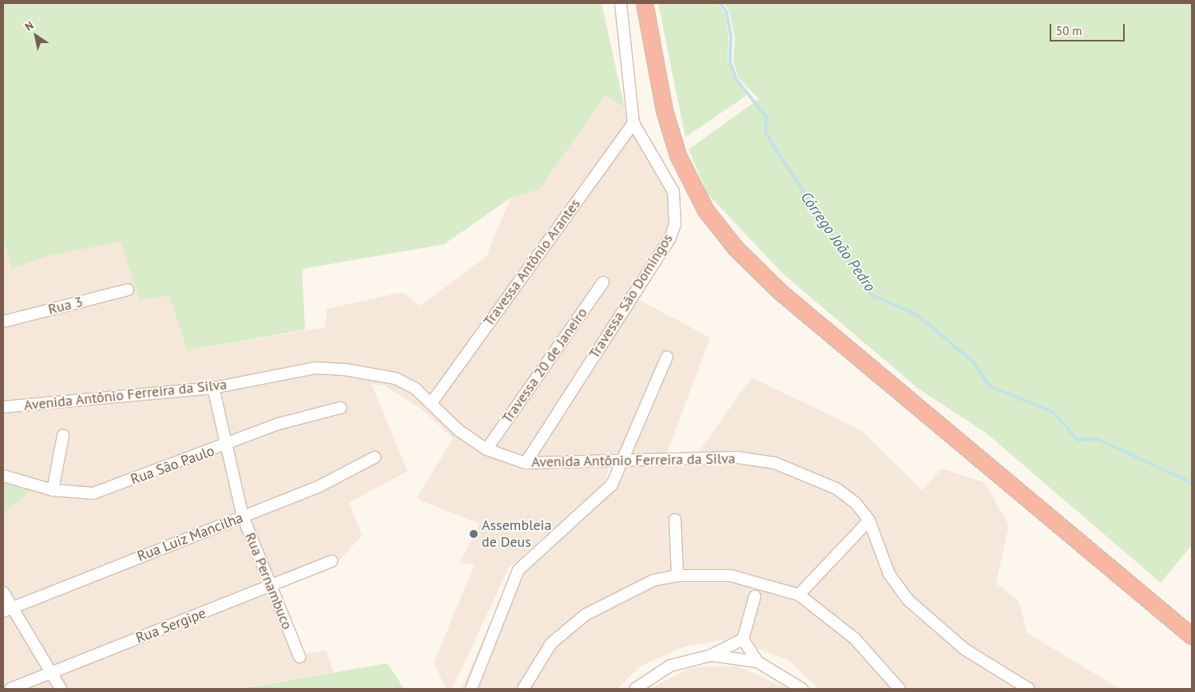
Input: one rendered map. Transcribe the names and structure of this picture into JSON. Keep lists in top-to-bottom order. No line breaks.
{"streets":{"street":["Travessa Antônio Arantes","Travessa São Domingos","Rua 3","Travessa 20 de Janeiro","Avenida Antônio Ferreira da Silva","Rua São Paulo","Rua Luiz Mancilha","Rua Pernambuco","Rua Sergipe"]},"crossings":[["Travessa Antônio Arantes","Travessa São Domingos"],["Travessa Antônio Arantes","Avenida Antônio Ferreira da Silva"],["Travessa São Domingos","Avenida Antônio Ferreira da Silva"],["Travessa 20 de Janeiro","Avenida Antônio Ferreira da Silva"],["Avenida Antônio Ferreira da Silva","Rua Pernambuco"],["Rua São Paulo","Rua Pernambuco"],["Rua Luiz Mancilha","Rua Pernambuco"],["Rua Pernambuco","Rua Sergipe"]],"water":["Córrego João Pedro"],"places":["Assembleia de Deus"],"scale_bar":"50 m","north":"top left"}
